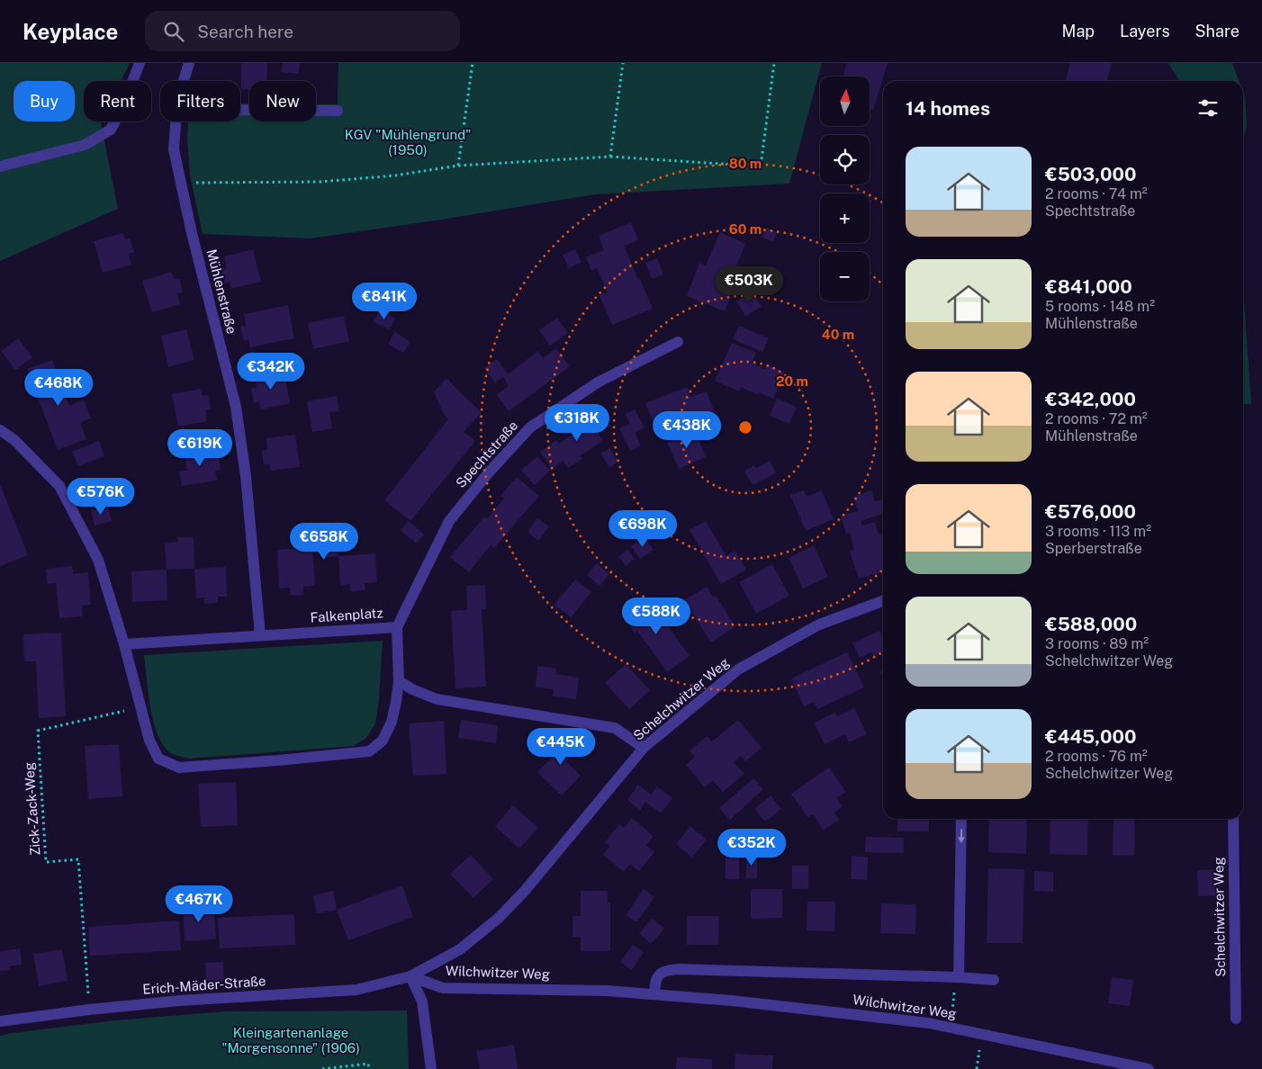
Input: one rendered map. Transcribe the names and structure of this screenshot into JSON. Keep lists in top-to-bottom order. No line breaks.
{"streets":{"street":["Mühlenstraße","Spechtstraße","Falkenplatz","Schelchwitzer Weg","Wilchwitzer Weg","Erich-Mäder-Straße"],"path":["Zick-Zack-Weg"]},"crossings":[["Mühlenstraße","Falkenplatz"],["Spechtstraße","Falkenplatz"],["Falkenplatz","Zick-Zack-Weg"],["Schelchwitzer Weg","Wilchwitzer Weg"],["Schelchwitzer Weg","Erich-Mäder-Straße"],["Zick-Zack-Weg","Erich-Mäder-Straße"],["Wilchwitzer Weg","Erich-Mäder-Straße"]],"parks":["KGV \"Mühlengrund\" (1950)","Kleingartenanlage \"Morgensonne\" (1906)"],"north":"top","page":{"header":"Keyplace","search":"Search here","nav":["Map","Layers","Share"],"map_buttons":["+","−"],"chip":["Buy","Rent","Filters","New"],"heading":"14 homes","list":[{"name":"€503,000","note":"2 rooms · 74 m² · Spechtstraße"},{"name":"€841,000","note":"5 rooms · 148 m² · Mühlenstraße"},{"name":"€342,000","note":"2 rooms · 72 m² · Mühlenstraße"},{"name":"€576,000","note":"3 rooms · 113 m² · Sperberstraße"},{"name":"€588,000","note":"3 rooms · 89 m² · Schelchwitzer Weg"},{"name":"€445,000","note":"2 rooms · 76 m² · Schelchwitzer Weg"}],"price":["€503K","€841K","€342K","€468K","€318K","€438K","€619K","€576K","€698K","€658K","€588K","€445K","€352K","€467K"]},"rings":["80 m","60 m","40 m","20 m"]}
